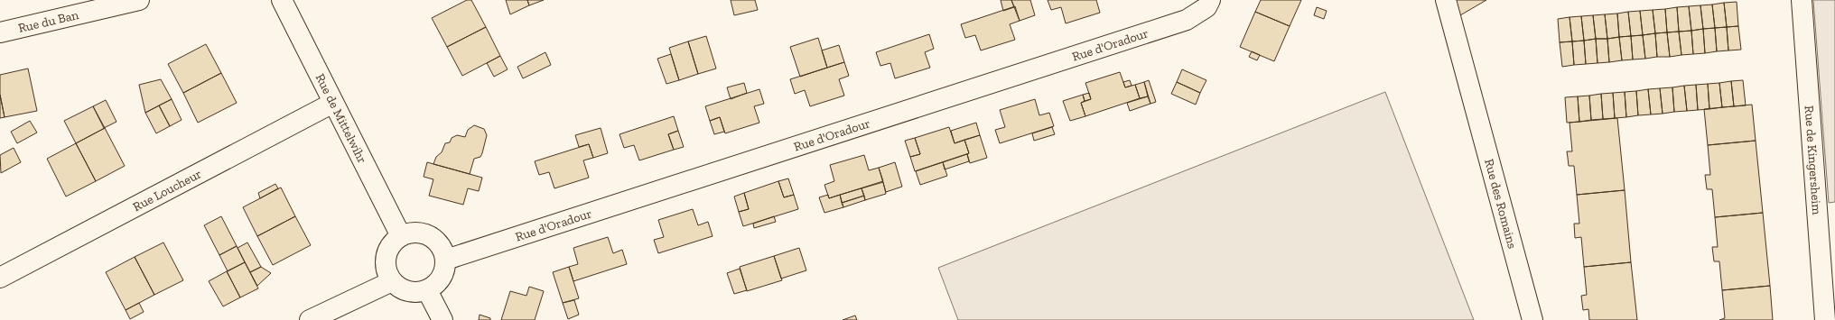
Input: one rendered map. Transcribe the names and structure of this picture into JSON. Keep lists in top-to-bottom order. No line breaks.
{"streets":{"street":["Rue du Ban","Rue d'Oradour","Rue de Mittelwihr","Rue de Kingersheim","Rue Loucheur","Rue des Romains"]},"crossings":[["Rue d'Oradour","Rue de Mittelwihr"],["Rue de Mittelwihr","Rue Loucheur"]]}
